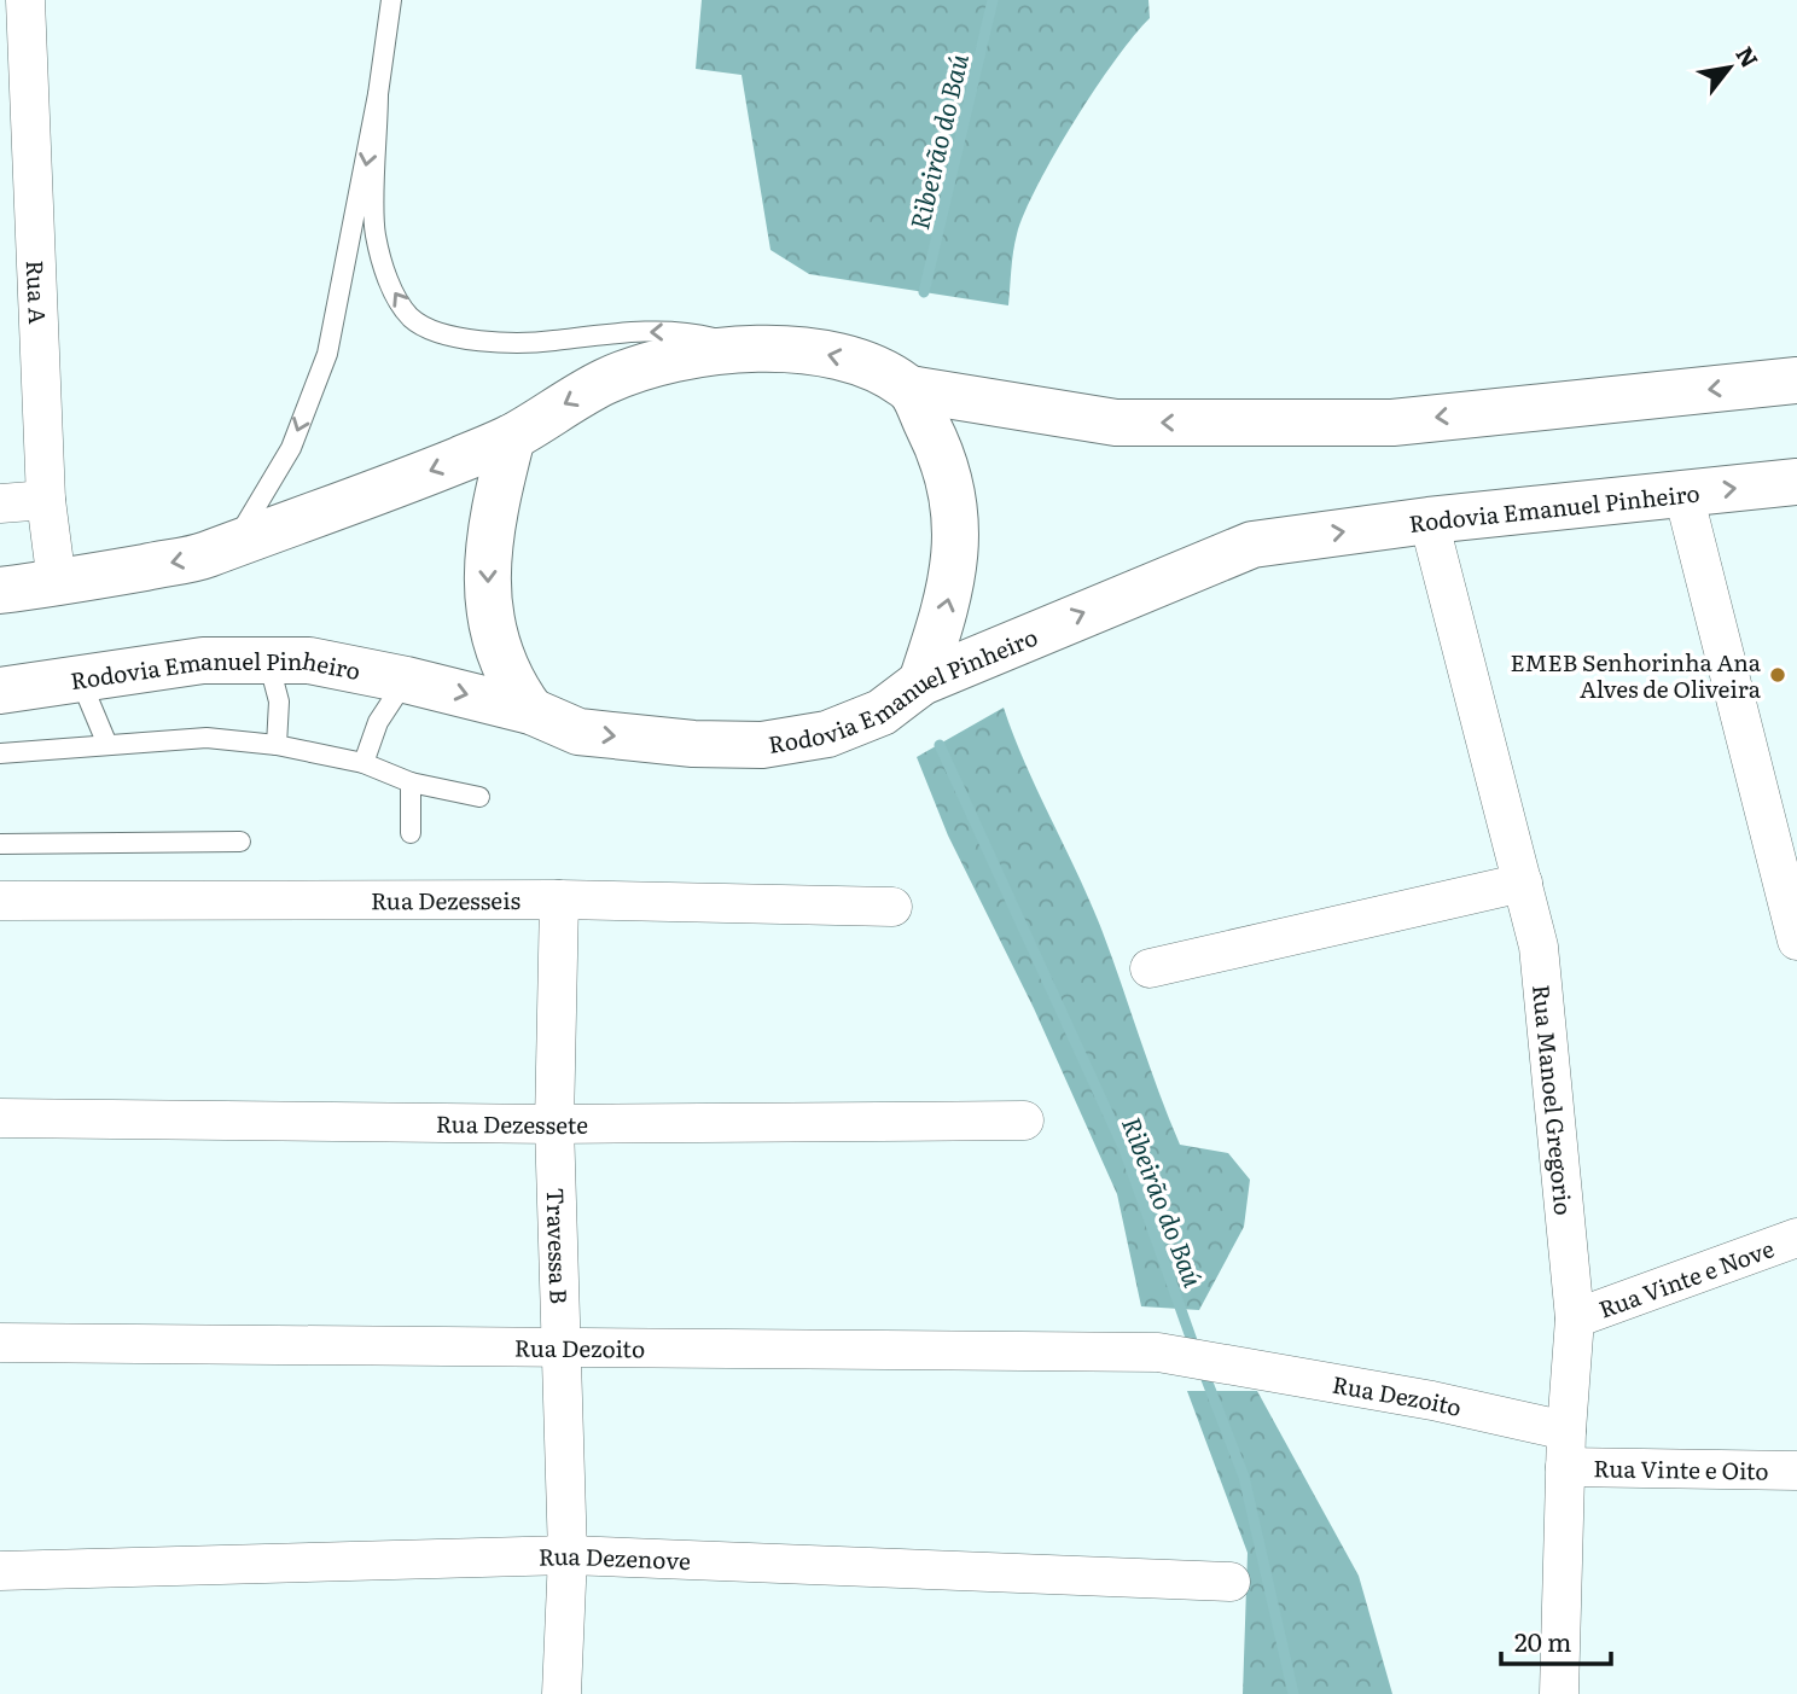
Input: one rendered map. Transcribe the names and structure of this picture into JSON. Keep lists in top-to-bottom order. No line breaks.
{"streets":{"main road":["Rodovia Emanuel Pinheiro"],"street":["Rua A","Rua Dezesseis","Rua Manoel Gregorio","Rua Dezessete","Travessa B","Rua Vinte e Nove","Rua Dezoito","Rua Vinte e Oito","Rua Dezenove"]},"crossings":[["Rodovia Emanuel Pinheiro","Rua Manoel Gregorio"],["Rua Dezesseis","Travessa B"],["Rua Manoel Gregorio","Rua Vinte e Nove"],["Rua Manoel Gregorio","Rua Dezoito"],["Rua Manoel Gregorio","Rua Vinte e Oito"],["Rua Dezessete","Travessa B"],["Travessa B","Rua Dezoito"],["Travessa B","Rua Dezenove"],["Rua Dezoito","Rua Vinte e Oito"]],"water":["Ribeirão do Baú"],"places":["EMEB Senhorinha Ana Alves de Oliveira"],"scale_bar":"20 m","north":"top right"}
